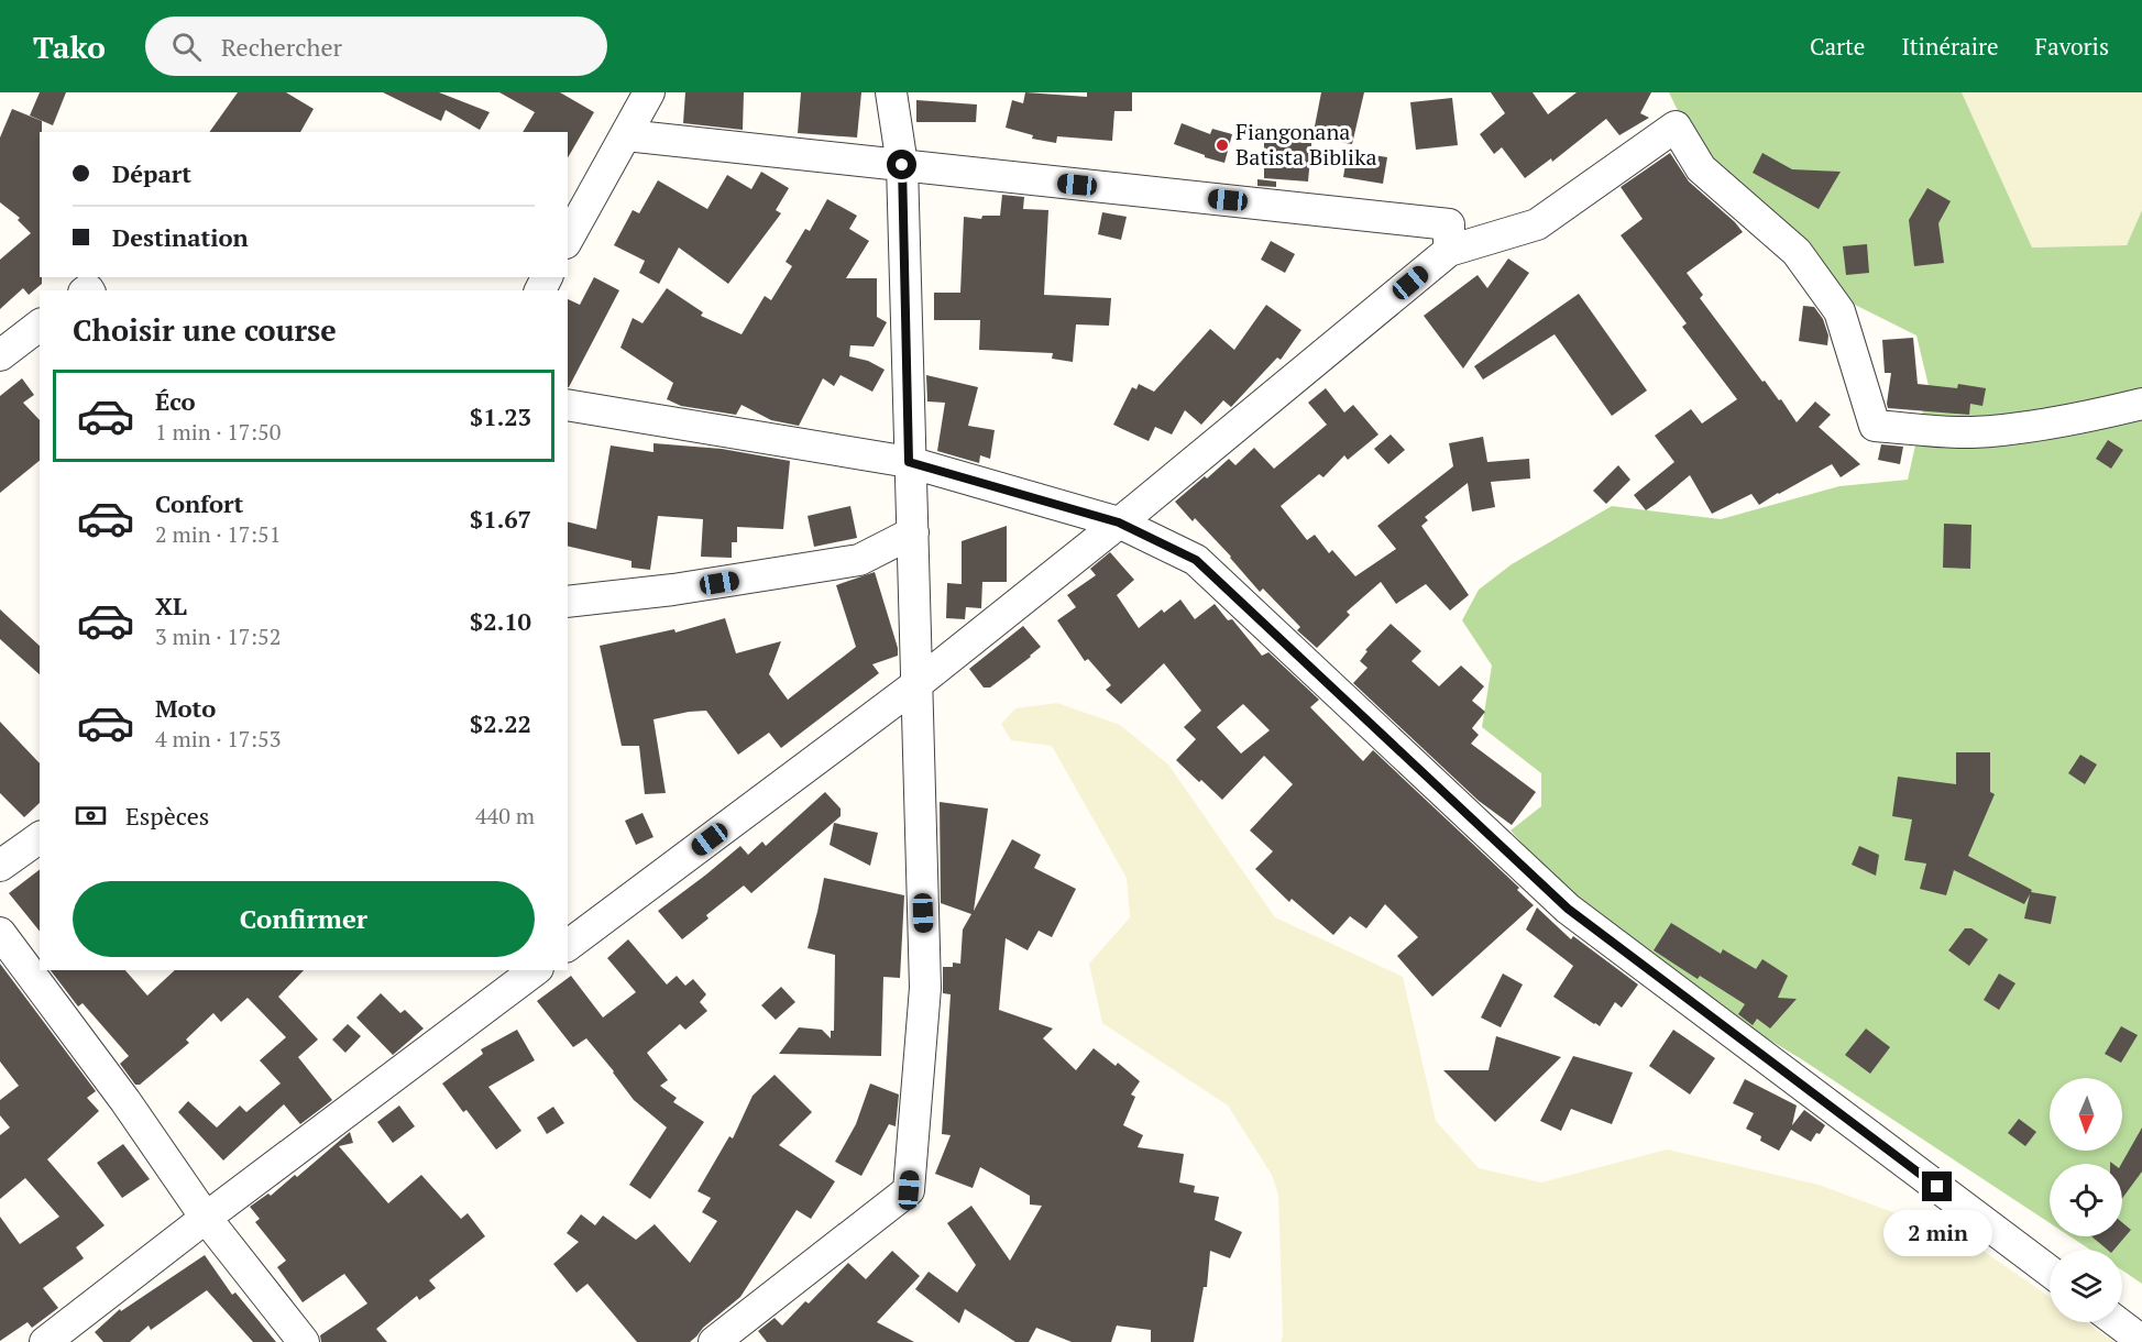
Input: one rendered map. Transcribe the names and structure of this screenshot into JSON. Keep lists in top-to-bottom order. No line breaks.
{"places":["Fiangonana Batista Biblika"],"north":"bottom","page":{"header":"Tako","search":"Rechercher","nav":["Carte","Itinéraire","Favoris"],"banner":["Départ","Destination"],"heading":"Choisir une course","list":[{"name":"Éco","note":"1 min · 17:50","value":"$1.23"},{"name":"Confort","note":"2 min · 17:51","value":"$1.67"},{"name":"XL","note":"3 min · 17:52","value":"$2.10"},{"name":"Moto","note":"4 min · 17:53","value":"$2.22"}],"pay":["Espèces","440 m"],"buttons":"Confirmer","bubble":"2 min"}}
